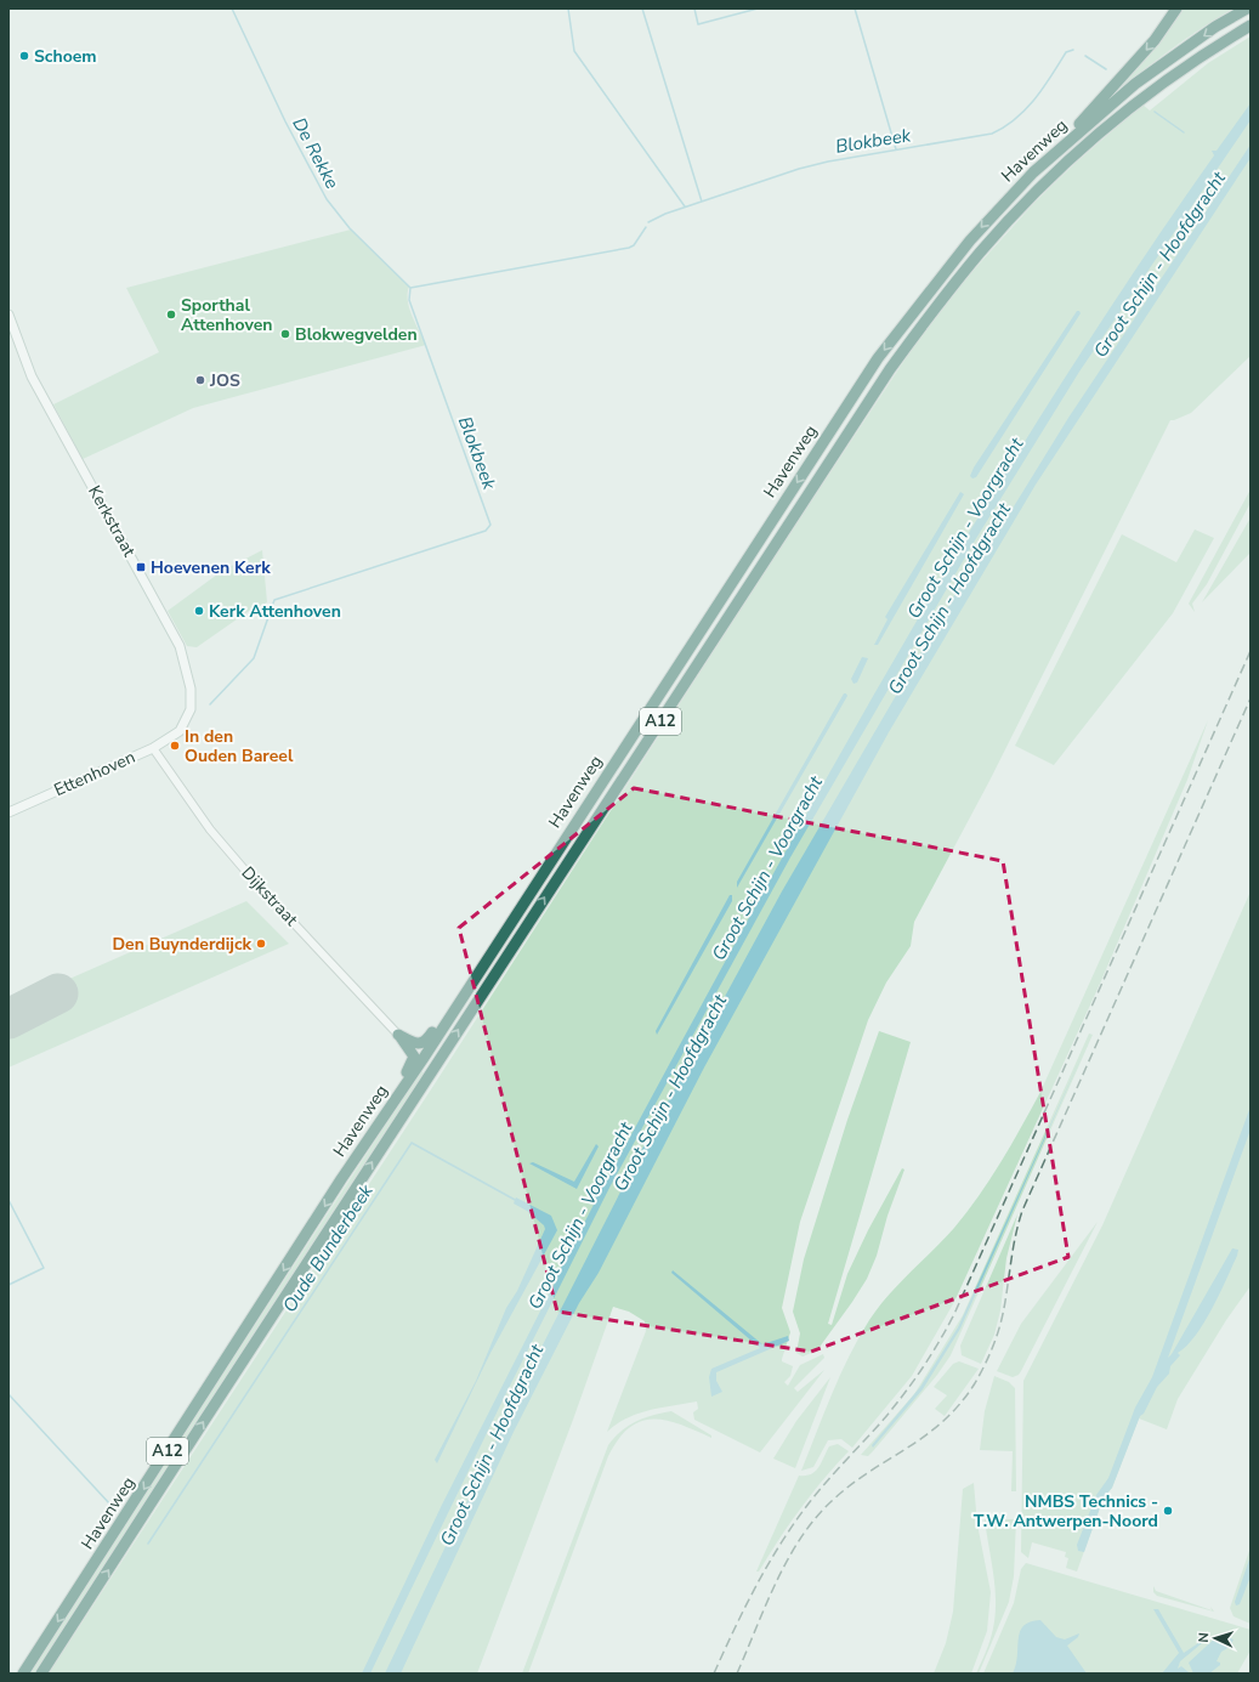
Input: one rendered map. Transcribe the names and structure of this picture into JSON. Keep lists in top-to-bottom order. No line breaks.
{"streets":{"highway":["Havenweg","A12"],"main road":["Kerkstraat","Ettenhoven"],"street":["Dijkstraat"]},"crossings":[["Kerkstraat","Ettenhoven"],["Ettenhoven","Dijkstraat"]],"water":["Blokbeek","De Rekke","Groot Schijn - Hoofdgracht","Groot Schijn - Voorgracht","Oude Bunderbeek"],"places":{"other":["Schoem","Sporthal Attenhoven","Blokwegvelden","JOS","Kerk Attenhoven","In den Ouden Bareel","Den Buynderdijck","NMBS Technics - T.W. Antwerpen-Noord"],"transit":["Hoevenen Kerk"]},"north":"left"}
